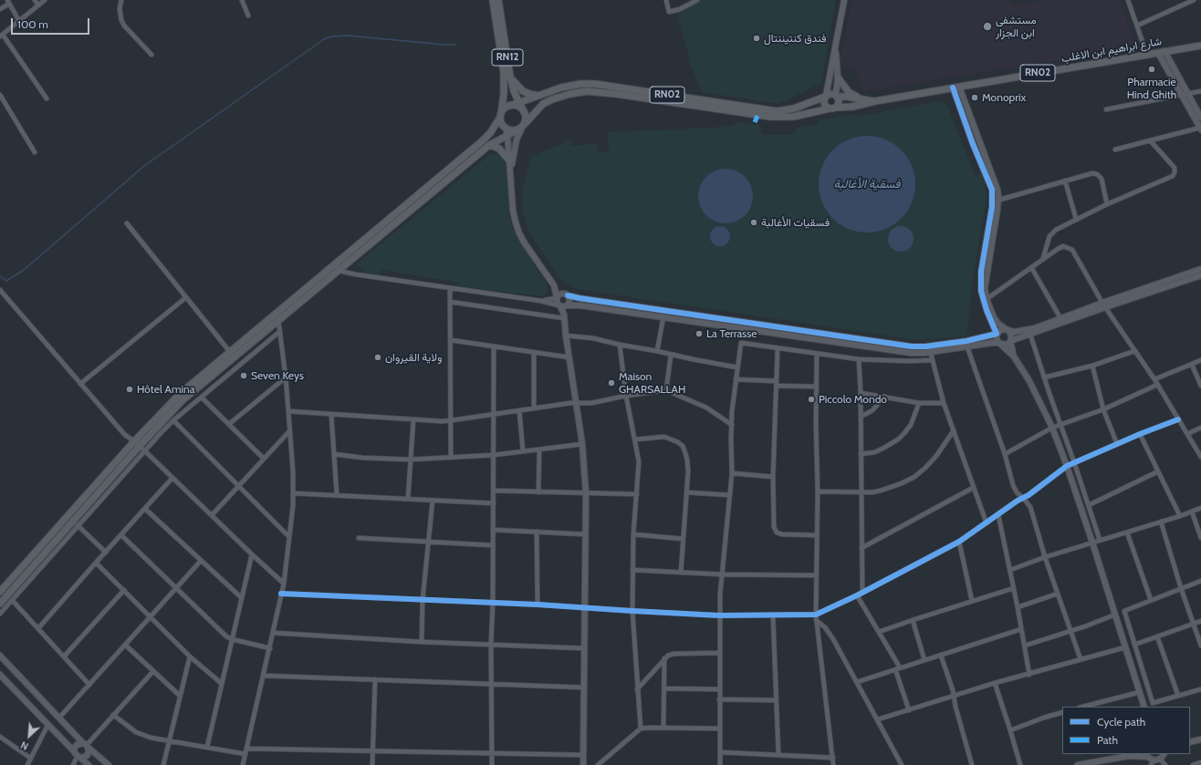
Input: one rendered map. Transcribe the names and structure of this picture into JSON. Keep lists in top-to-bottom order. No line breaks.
{"streets":{"main road":["شارع ابراهيم ابن الاغلب","RN12","RN02"]},"crossings":[["شارع ابراهيم ابن الاغلب","RN02"],["RN12","RN02"]],"water":["فسقية الأغالبة"],"places":["مستشفى ابن الجزار","فندق كنتيننتال","Pharmacie Hind Ghith","Monoprix","فسقيات الأغالبة","La Terrasse","ولاية القيروان","Seven Keys","Maison GHARSALLAH","Hôtel Amina","Piccolo Mondo"],"legend":["Cycle path","Path"],"scale_bar":"100 m","north":"bottom left"}
